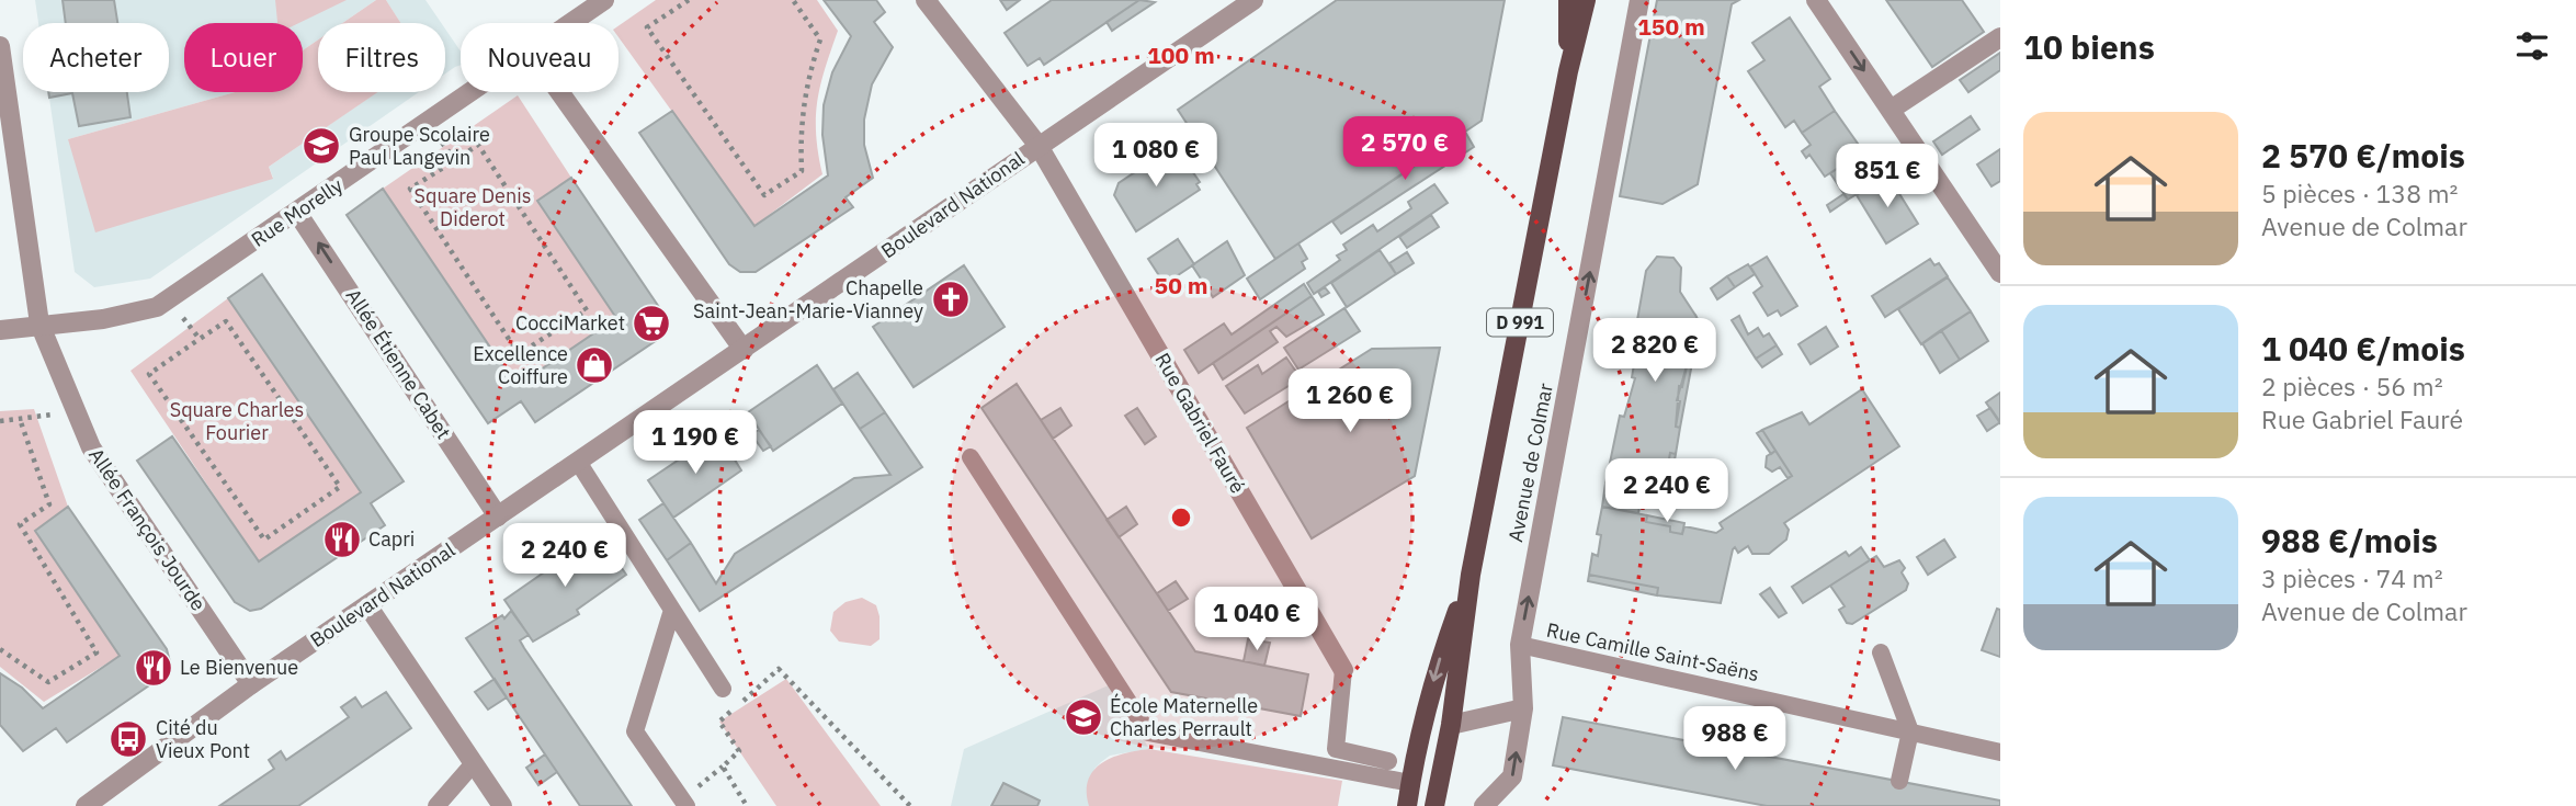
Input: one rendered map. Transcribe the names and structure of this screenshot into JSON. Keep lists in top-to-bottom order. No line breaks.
{"streets":{"main road":["D 991","Avenue de Colmar"],"street":["Boulevard National","Rue Morelly","Allée Étienne Cabet","Rue Gabriel Fauré","Allée François Jourde"],"lane":["Rue Camille Saint-Saëns"]},"crossings":[["Boulevard National","Allée Étienne Cabet"],["Boulevard National","Rue Gabriel Fauré"],["Boulevard National","Allée François Jourde"],["Rue Morelly","Allée Étienne Cabet"],["Rue Morelly","Allée François Jourde"],["Avenue de Colmar","Rue Camille Saint-Saëns"]],"one_way":["Allée Étienne Cabet"],"parks":["Square Denis Diderot","Square Charles Fourier"],"places":{"school or university":["Groupe Scolaire Paul Langevin","École Maternelle Charles Perrault"],"church":["Chapelle Saint-Jean-Marie-Vianney"],"supermarket":["CocciMarket"],"shop":["Excellence Coiffure"],"restaurant":["Capri","Le Bienvenue"],"bus stop":["Cité du Vieux Pont"]},"page":{"heading":"10 biens","chip":["Acheter","Louer","Filtres","Nouveau"],"list":[{"name":"2 570 €/mois","note":"5 pièces · 138 m² · Avenue de Colmar"},{"name":"1 040 €/mois","note":"2 pièces · 56 m² · Rue Gabriel Fauré"},{"name":"988 €/mois","note":"3 pièces · 74 m² · Avenue de Colmar"}],"price":["2 570 €","1 080 €","851 €","2 820 €","1 260 €","1 190 €","2 240 €","2 240 €","1 040 €","988 €"]},"rings":["150 m","100 m","50 m"]}
